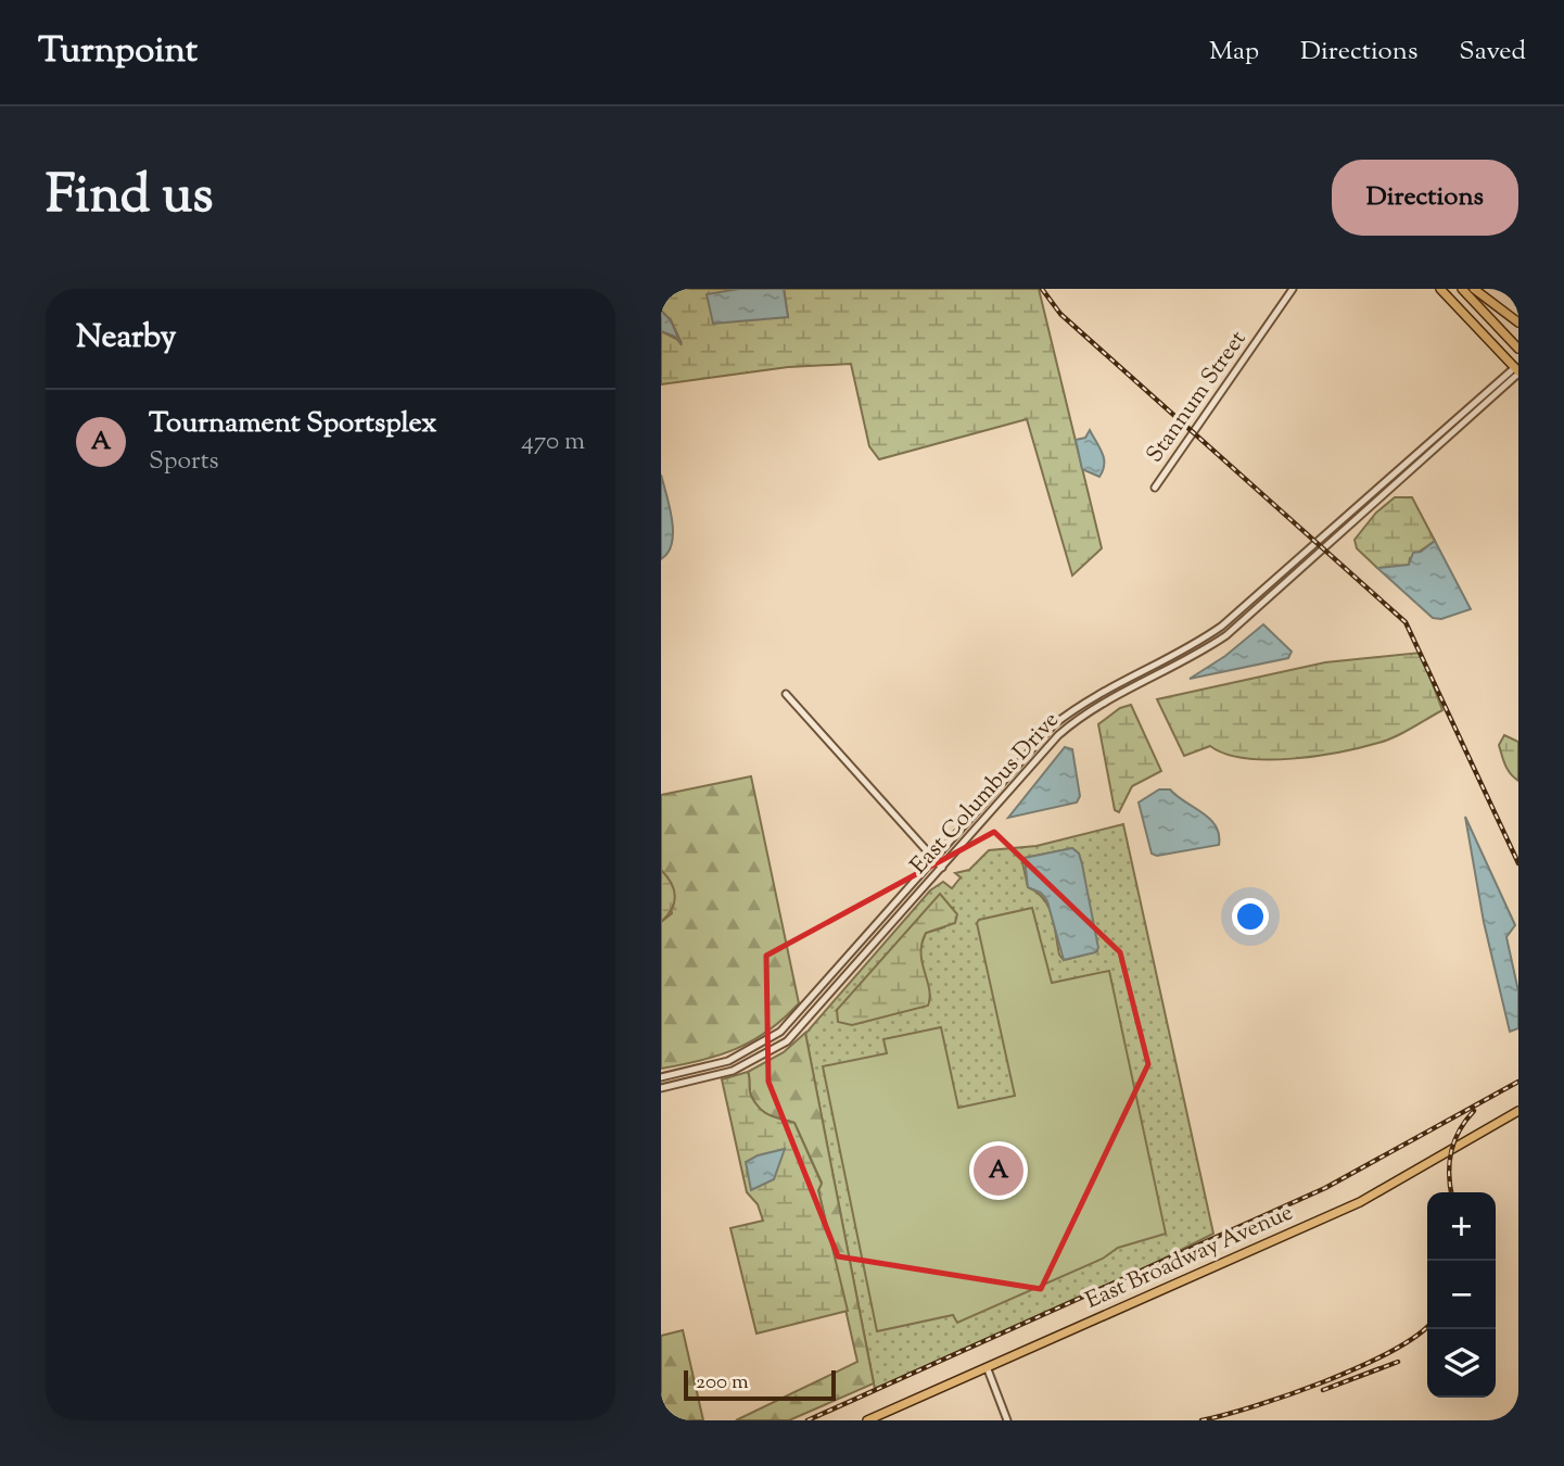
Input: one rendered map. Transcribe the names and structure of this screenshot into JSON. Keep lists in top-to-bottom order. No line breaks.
{"streets":{"main road":["East Broadway Avenue"],"street":["Stannum Street","East Columbus Drive"]},"scale_bar":"200 m","page":{"header":"Turnpoint","nav":["Map","Directions","Saved"],"title":"Find us","buttons":"Directions","heading":"Nearby","list":[{"mark":"A","name":"Tournament Sportsplex","note":"Sports","value":"470 m"}],"pins":"A","map_buttons":["+","−"],"scale":"200 m"}}
